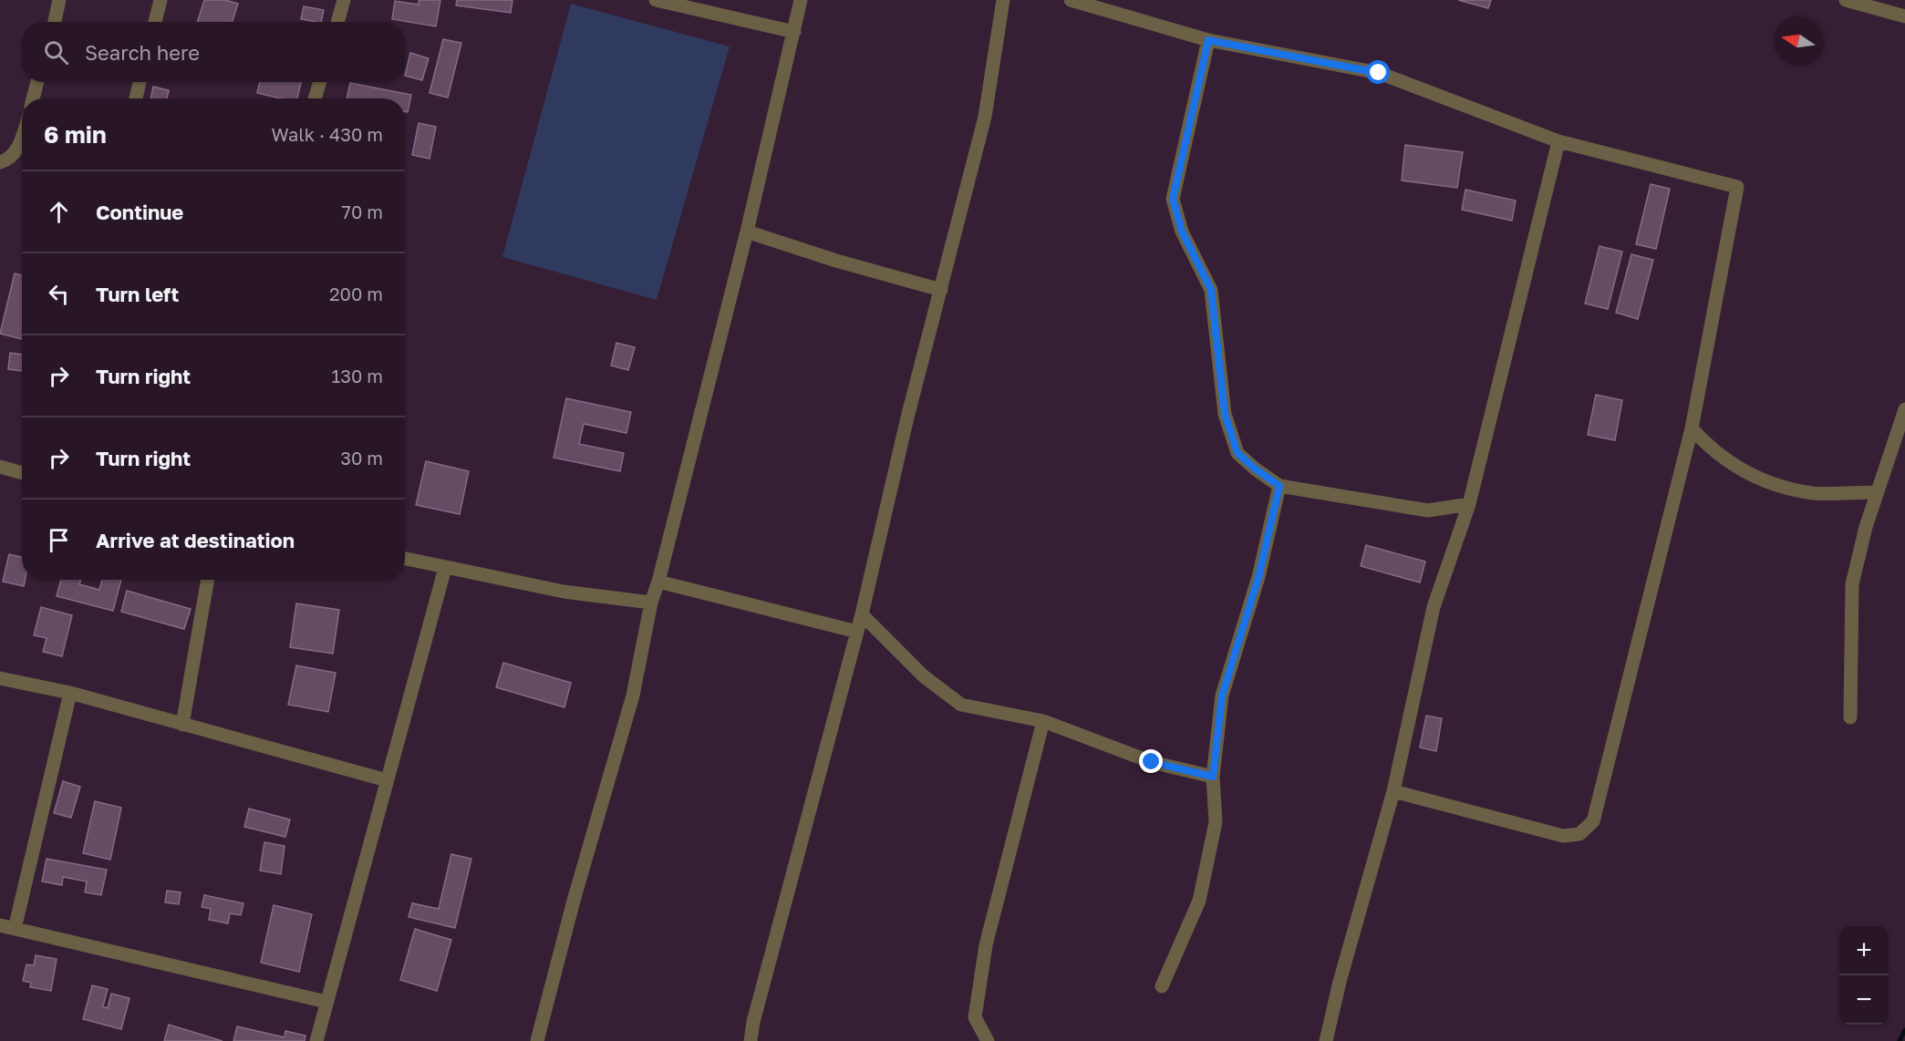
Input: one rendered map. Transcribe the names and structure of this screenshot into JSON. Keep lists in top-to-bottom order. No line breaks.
{"north":"left","page":{"search":"Search here","heading":["6 min","Walk · 430 m"],"list":[["Continue","70 m"],["Turn left","200 m"],["Turn right","130 m"],["Turn right","30 m"],"Arrive at destination"],"map_buttons":["+","−"]}}
